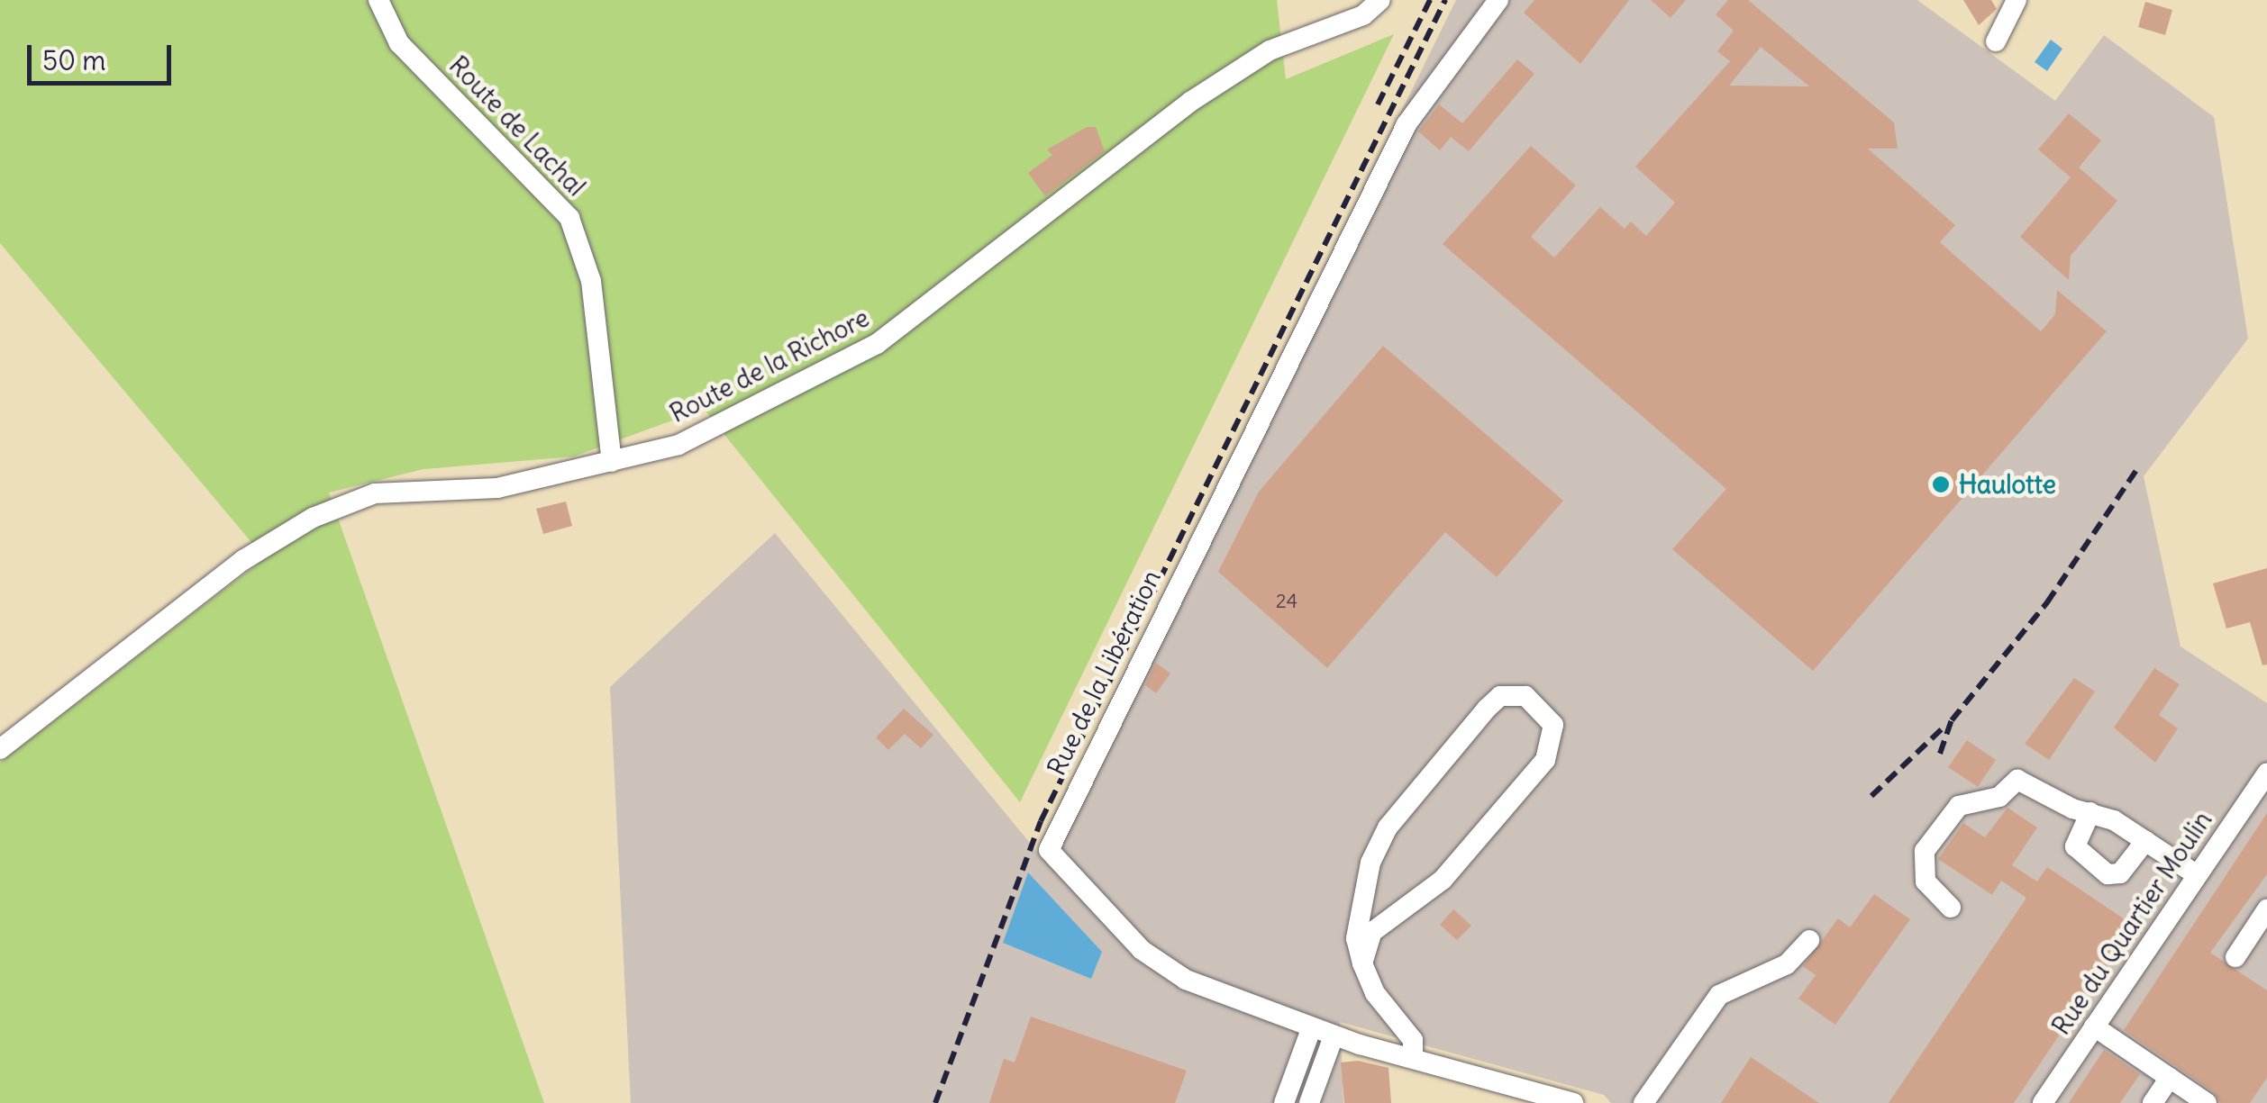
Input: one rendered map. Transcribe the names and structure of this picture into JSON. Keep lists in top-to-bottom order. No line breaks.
{"streets":{"street":["Route de Lachal","Route de la Richore","Rue de la Libération","Rue du Quartier Moulin"]},"crossings":[["Route de Lachal","Route de la Richore"]],"places":["Haulotte"],"house_numbers":["24"],"scale_bar":"50 m"}
